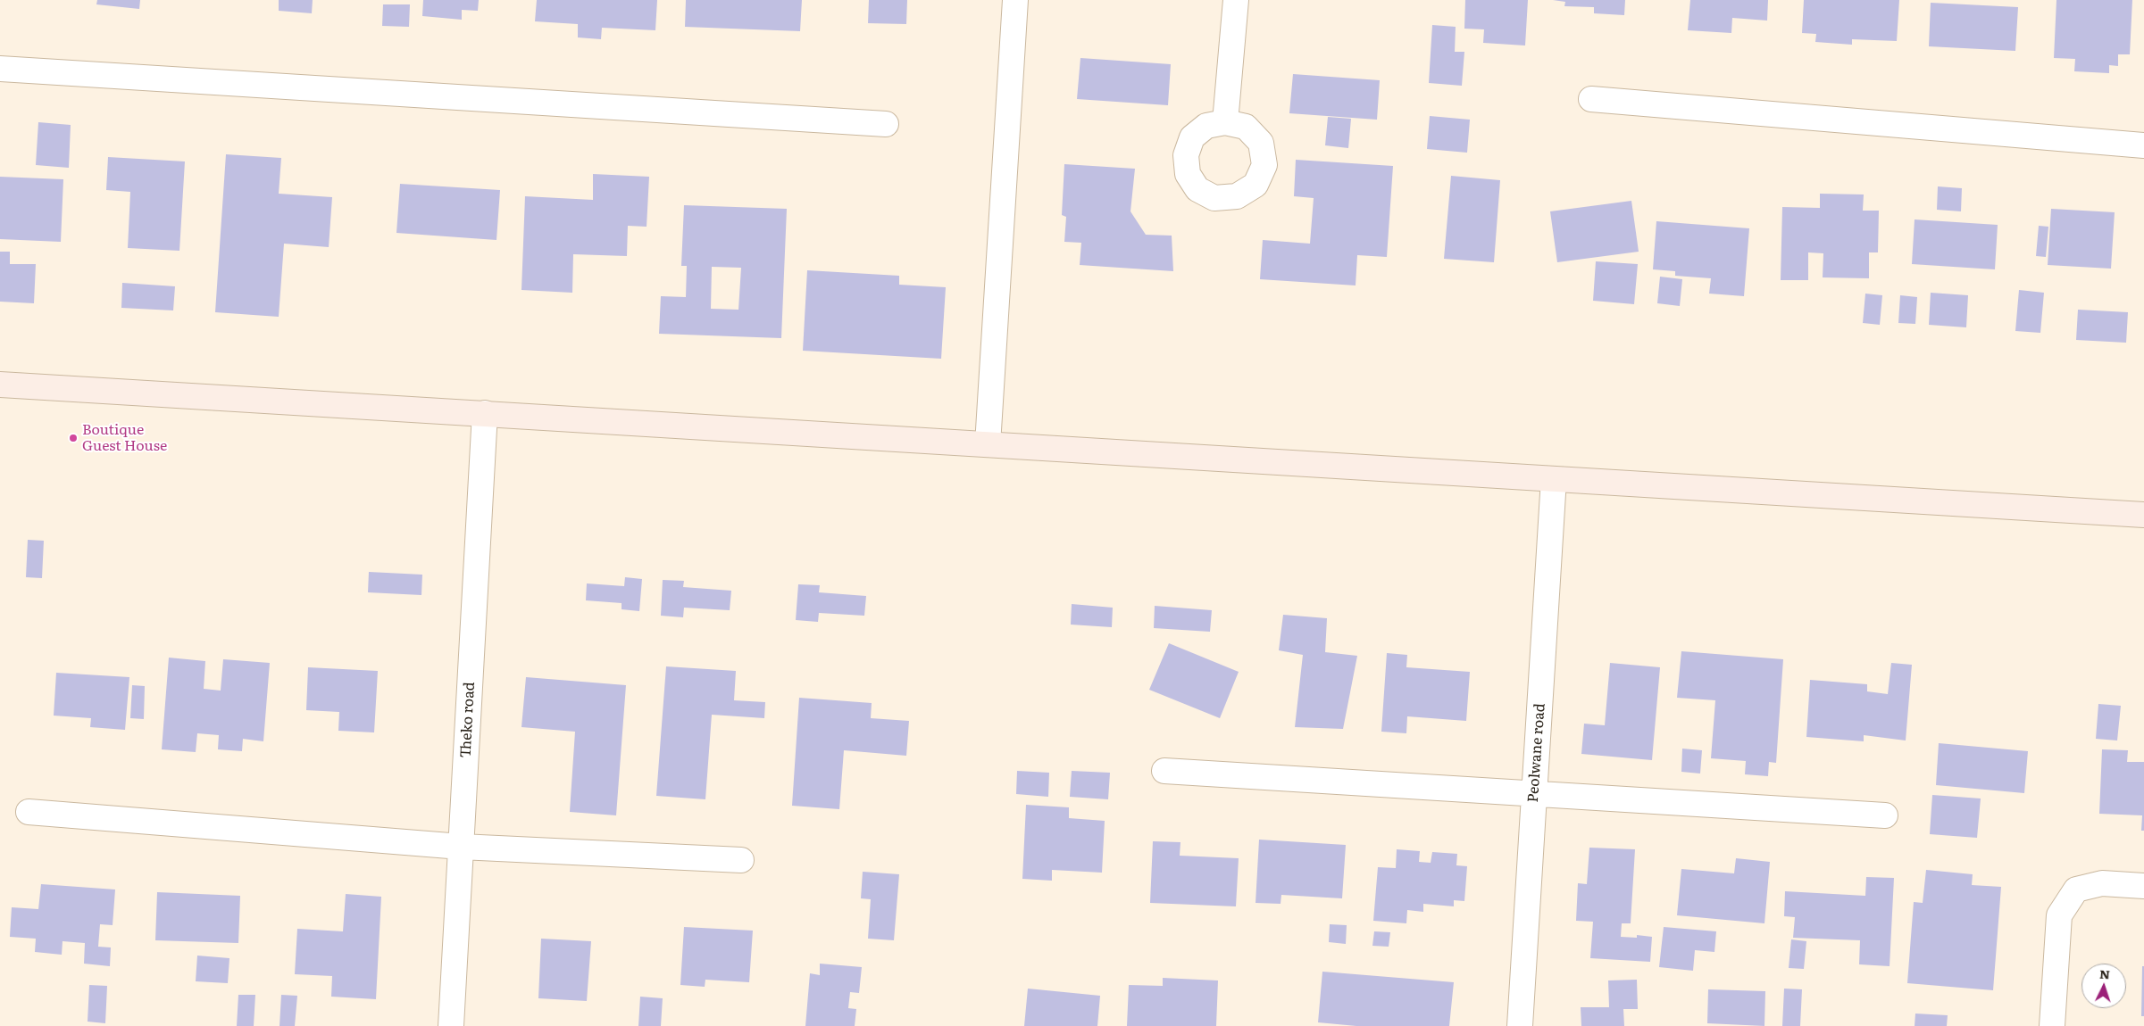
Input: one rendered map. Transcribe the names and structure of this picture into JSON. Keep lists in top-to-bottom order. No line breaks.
{"streets":{"street":["Theko road","Peolwane road"]},"places":["Boutique Guest House"],"north":"top"}
